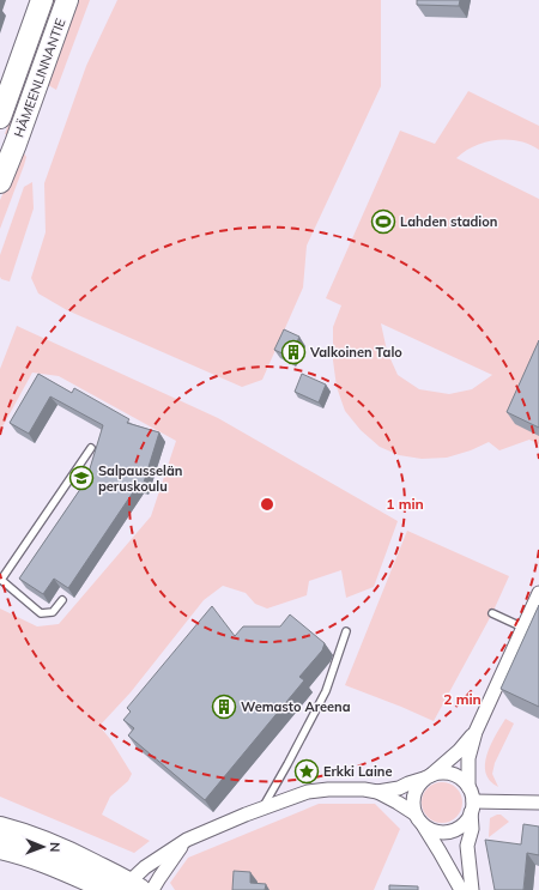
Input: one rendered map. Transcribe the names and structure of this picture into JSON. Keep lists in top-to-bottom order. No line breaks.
{"streets":{"main road":["HÄMEENLINNANTIE"]},"places":{"sports":["Lahden stadion"],"building":["Valkoinen Talo","Wemasto Areena"],"school or university":["Salpausselän peruskoulu"],"place":["Erkki Laine"]},"north":"right","rings":["1 min","2 min"]}
